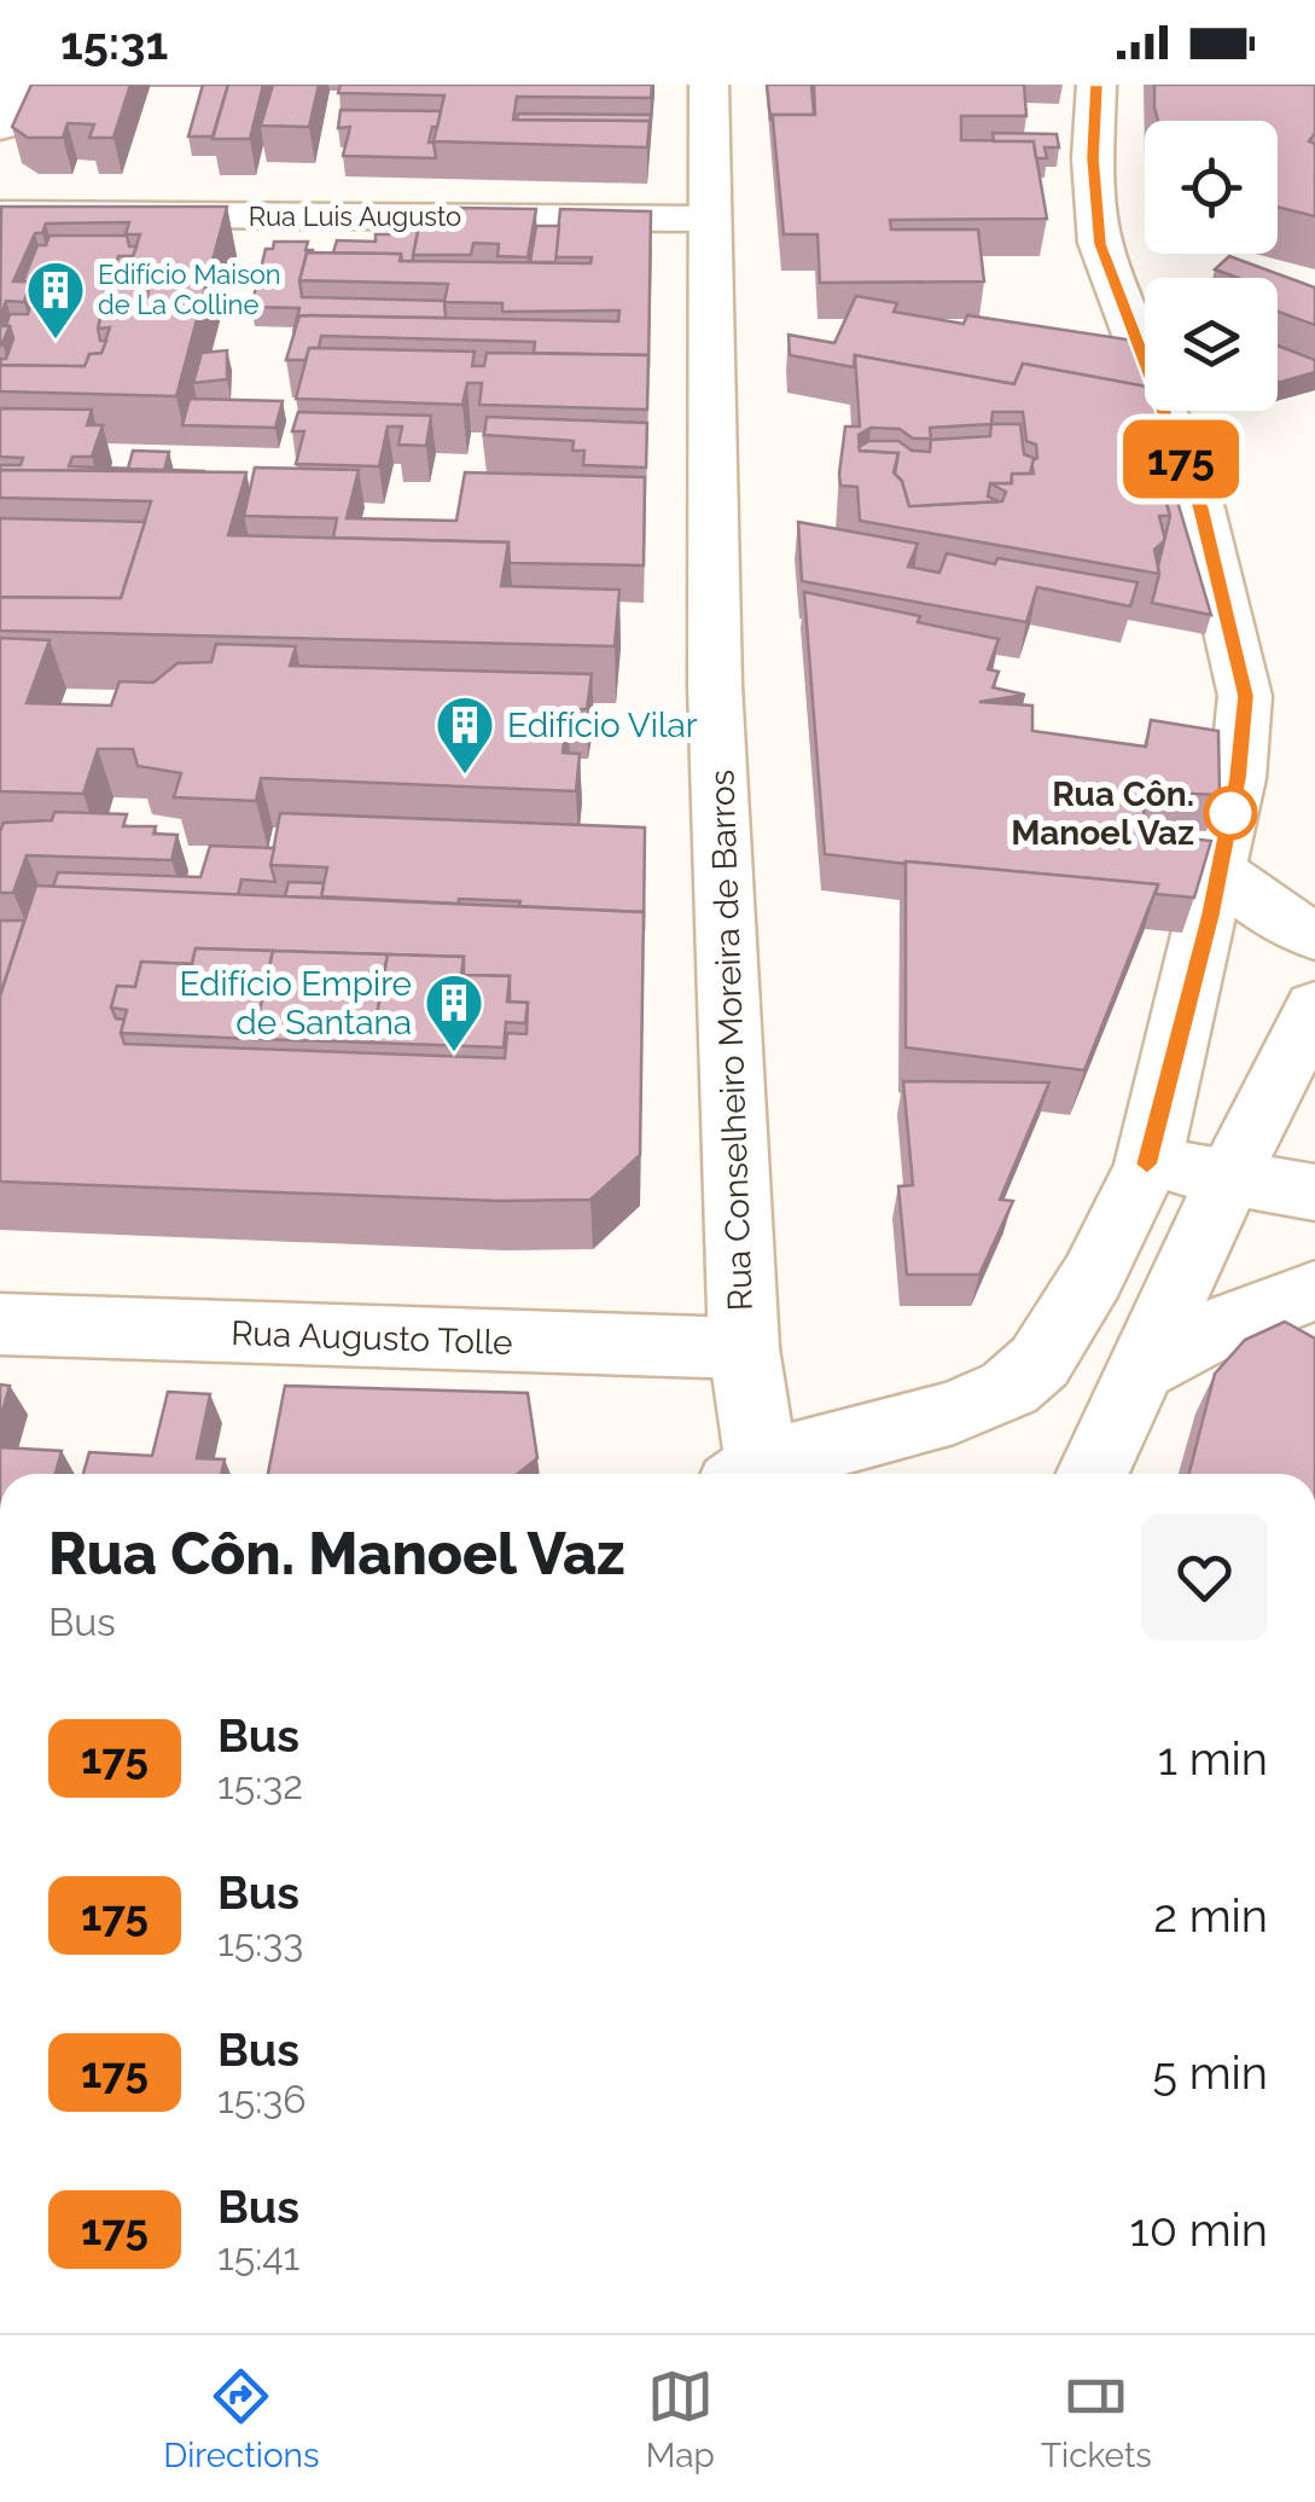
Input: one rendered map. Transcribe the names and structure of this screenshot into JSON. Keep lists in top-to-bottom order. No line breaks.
{"streets":{"street":["Rua Luis Augusto","Rua Conselheiro Moreira de Barros","Rua Augusto Tolle"]},"crossings":[["Rua Luis Augusto","Rua Conselheiro Moreira de Barros"],["Rua Conselheiro Moreira de Barros","Rua Augusto Tolle"]],"places":{"building":["Edifício Maison de La Colline","Edifício Vilar","Edifício Empire de Santana"],"other":["Rua Côn. Manoel Vaz"]},"lines":["bus line 175"],"page":{"status":"15:31","on_map":"175","heading":["Rua Côn. Manoel Vaz","Bus"],"list":[{"mark":"175","name":"Bus","note":"15:32","value":"1 min"},{"mark":"175","name":"Bus","note":"15:33","value":"2 min"},{"mark":"175","name":"Bus","note":"15:36","value":"5 min"},{"mark":"175","name":"Bus","note":"15:41","value":"10 min"}],"tabs":["Directions","Map","Tickets"]}}
